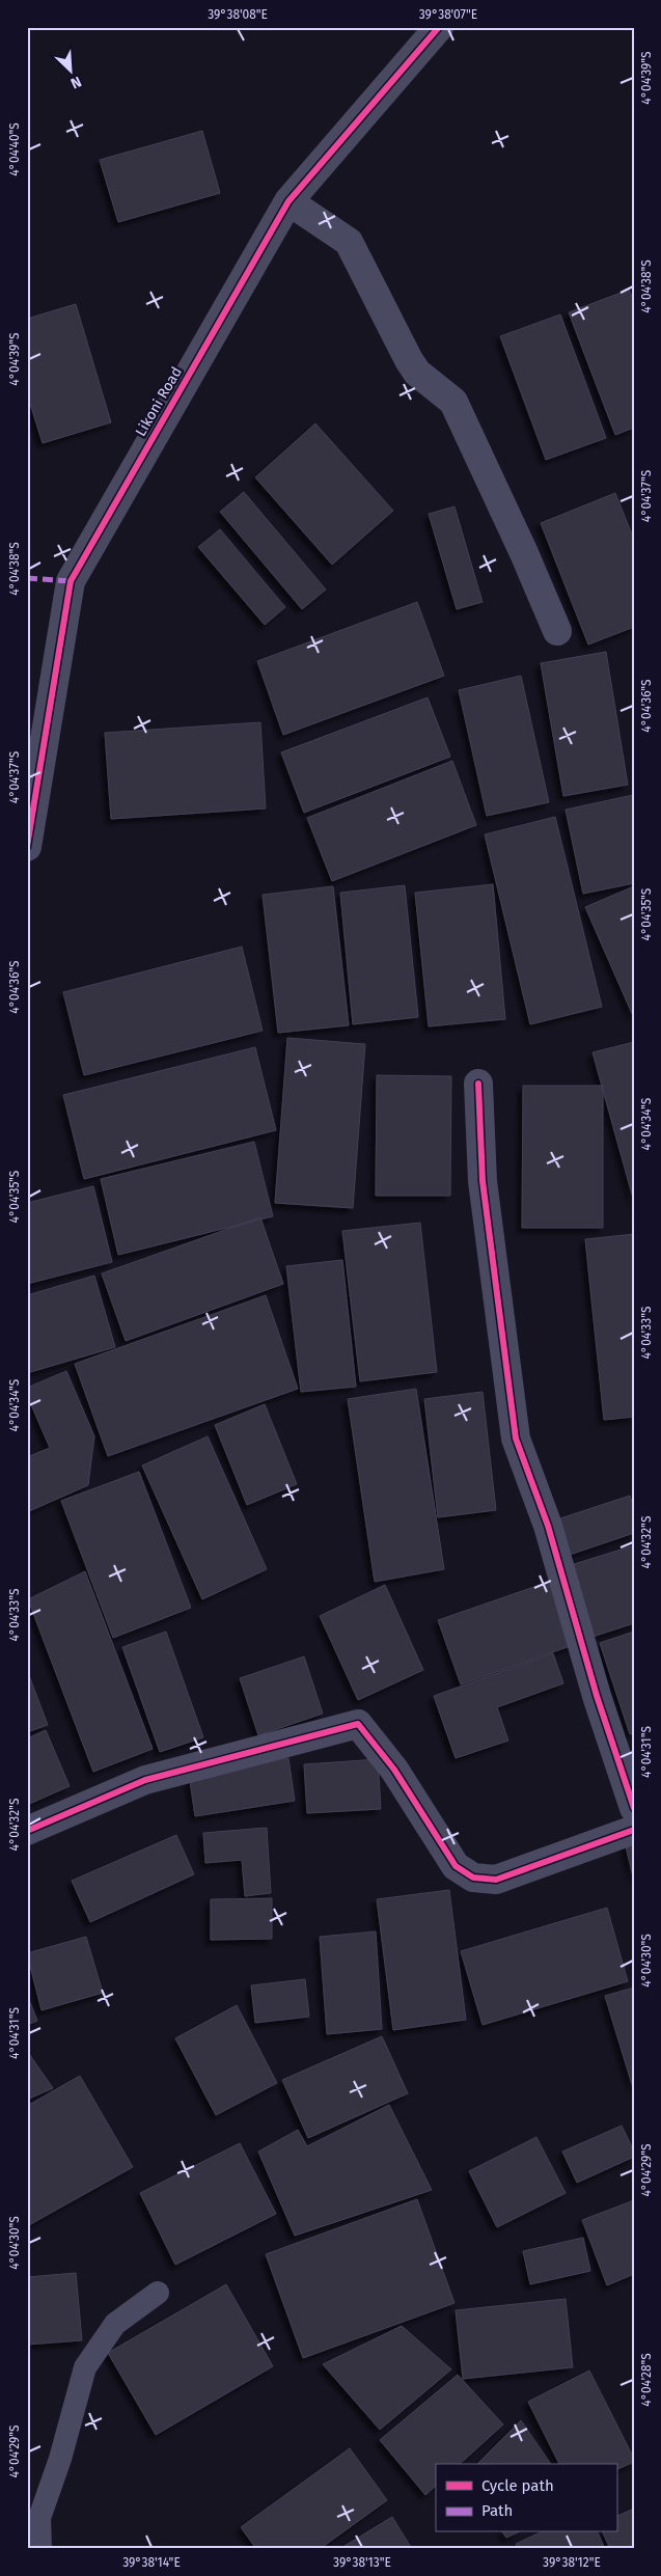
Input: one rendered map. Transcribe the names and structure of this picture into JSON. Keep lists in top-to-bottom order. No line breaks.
{"streets":{"street":["Likoni Road"]},"legend":["Cycle path","Path"],"north":"bottom right","coordinates":["39°38'08\"E","39°38'07\"E","4°04'39\"S","4°04'40\"S","4°04'38\"S","4°04'37\"S","4°04'36\"S","4°04'35\"S","4°04'34\"S","4°04'33\"S","4°04'32\"S","4°04'31\"S","4°04'30\"S","4°04'29\"S","4°04'28\"S","39°38'14\"E","39°38'13\"E","39°38'12\"E"]}
